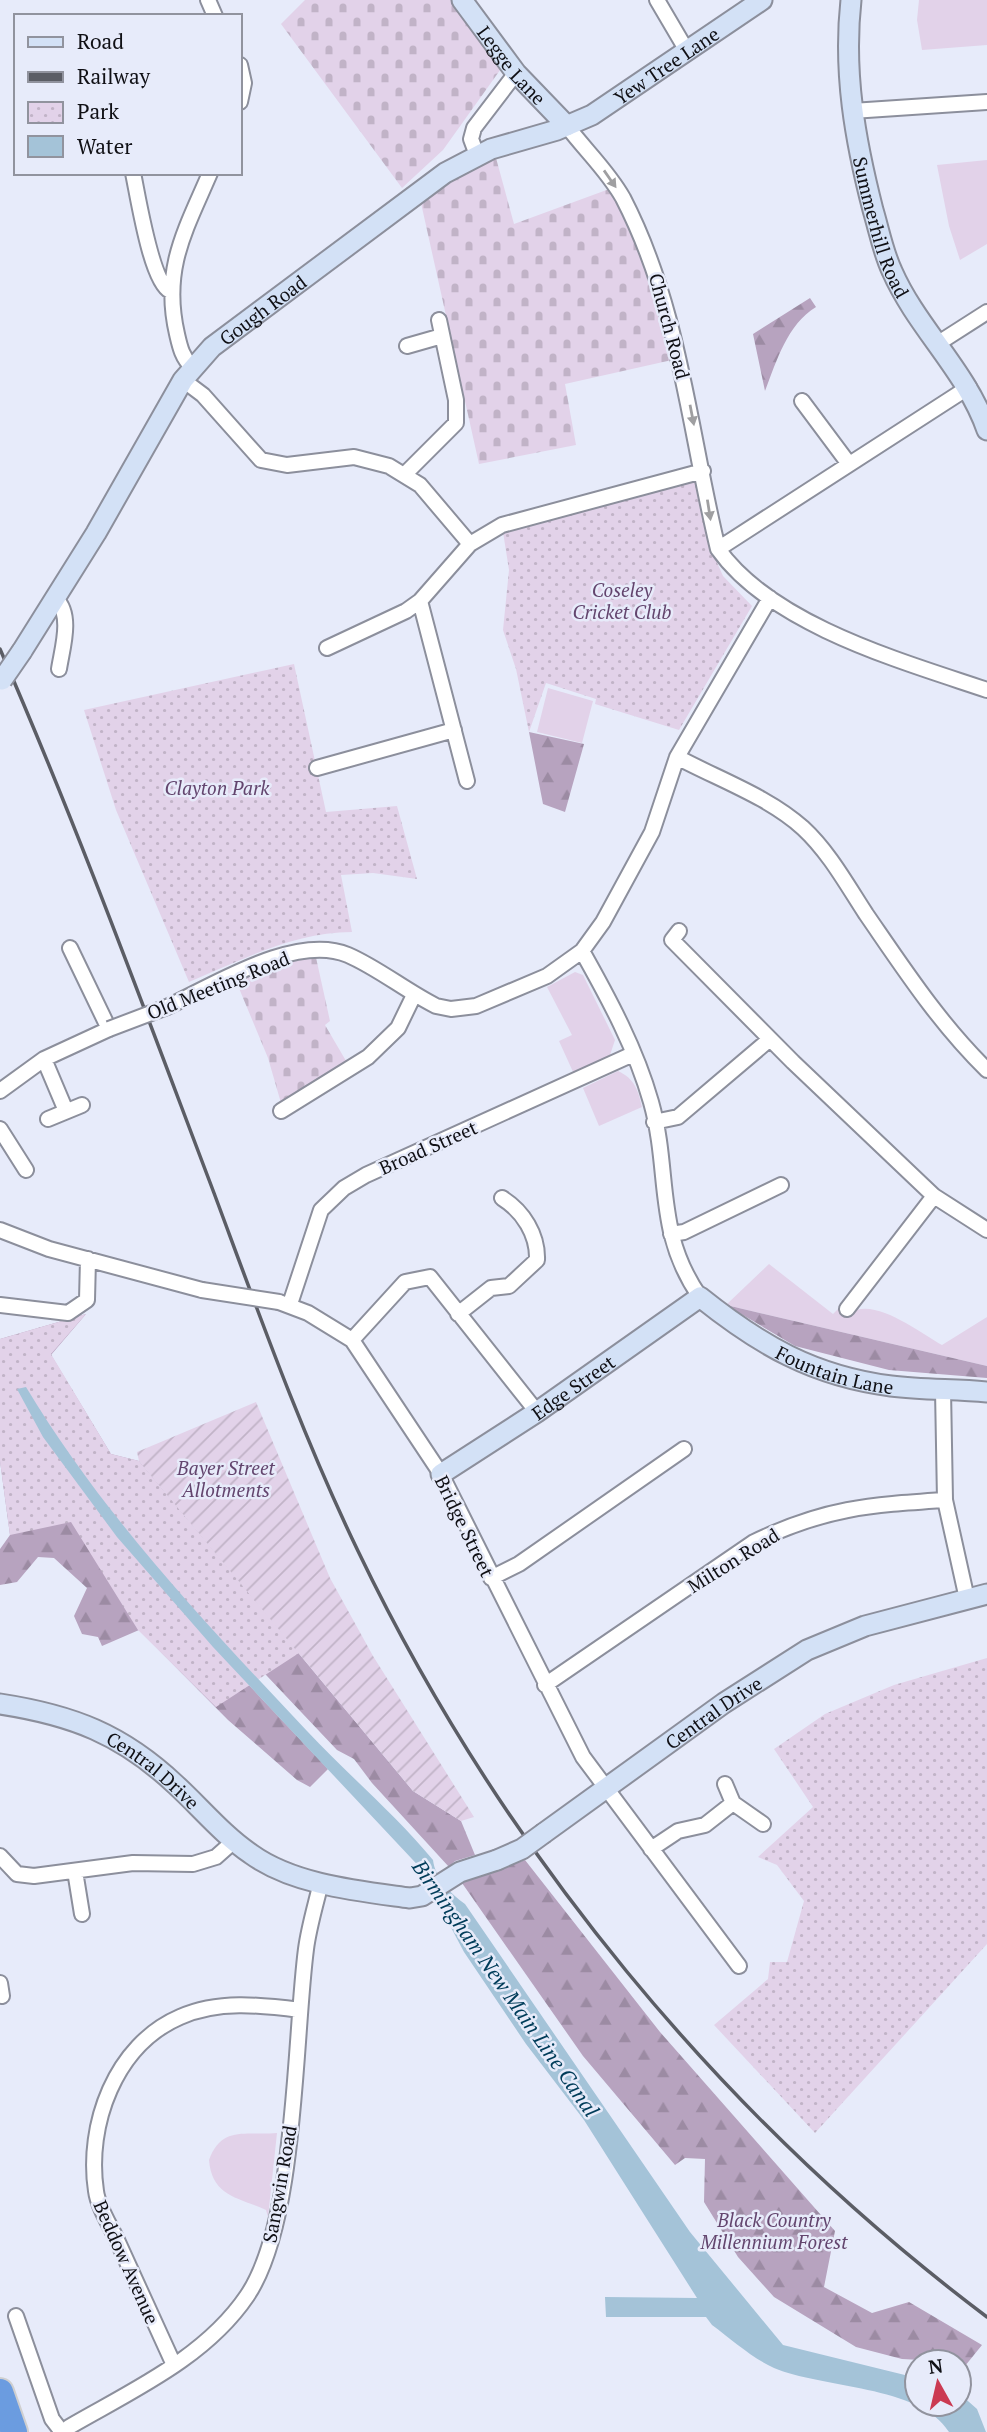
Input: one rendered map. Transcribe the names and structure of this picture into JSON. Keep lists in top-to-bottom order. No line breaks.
{"streets":{"street":["Legge Lane","Yew Tree Lane","Summerhill Road","Gough Road","Church Road","Old Meeting Road","Broad Street","Fountain Lane","Edge Street","Bridge Street","Milton Road","Central Drive","Sangwin Road","Beddow Avenue"]},"crossings":[["Legge Lane","Yew Tree Lane"],["Legge Lane","Gough Road"],["Legge Lane","Church Road"],["Yew Tree Lane","Gough Road"],["Yew Tree Lane","Church Road"],["Gough Road","Church Road"],["Broad Street","Bridge Street"],["Fountain Lane","Edge Street"],["Edge Street","Bridge Street"],["Bridge Street","Milton Road"],["Bridge Street","Central Drive"],["Central Drive","Sangwin Road"],["Sangwin Road","Beddow Avenue"]],"one_way":["Church Road"],"water":["Birmingham New Main Line Canal"],"parks":["Coseley Cricket Club","Clayton Park","Bayer Street Allotments","Black Country Millennium Forest"],"legend":["Road","Railway","Park","Water"],"north":"top"}
